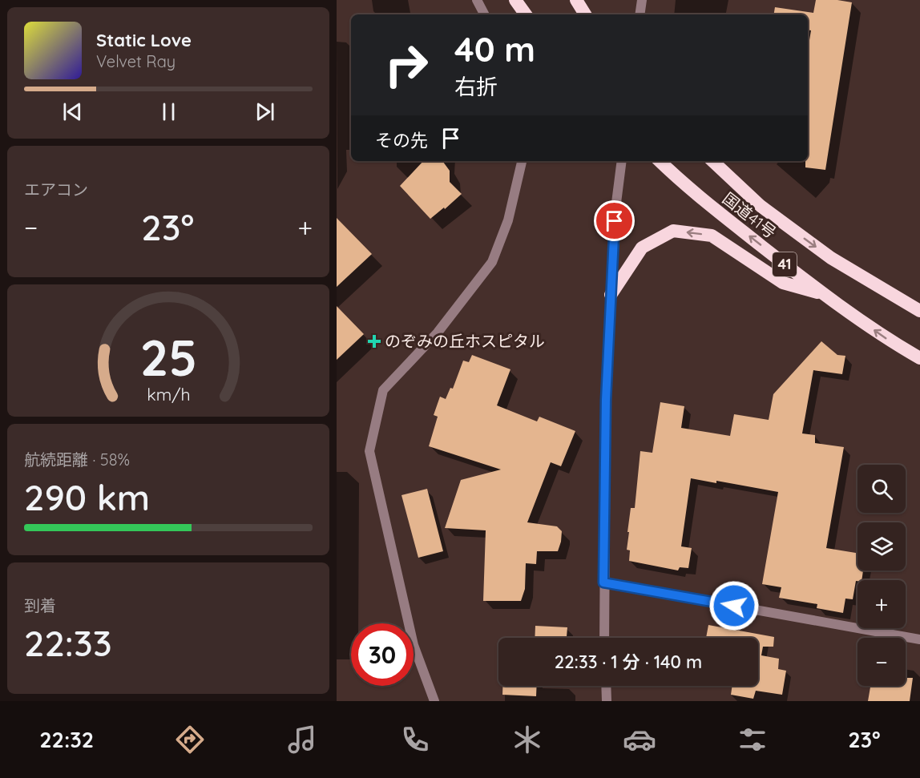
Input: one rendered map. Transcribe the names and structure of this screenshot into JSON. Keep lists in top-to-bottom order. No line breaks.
{"streets":{"highway":["国道41号","41"]},"places":{"health":["のぞみの丘ホスピタル"]},"page":{"turn":["40 m","右折"],"song":["Static Love","Velvet Ray"],"then":"その先","tile":["エアコン",["航続距離 · 58%","290 km"],["到着","22:33"]],"heat":["−","23°","+"],"map_buttons":["+","−"],"limit":"30","trip":"22:33 · 1 分 · 140 m","tabs":["22:32","23°"],"gauge":["25","km/h"]}}
